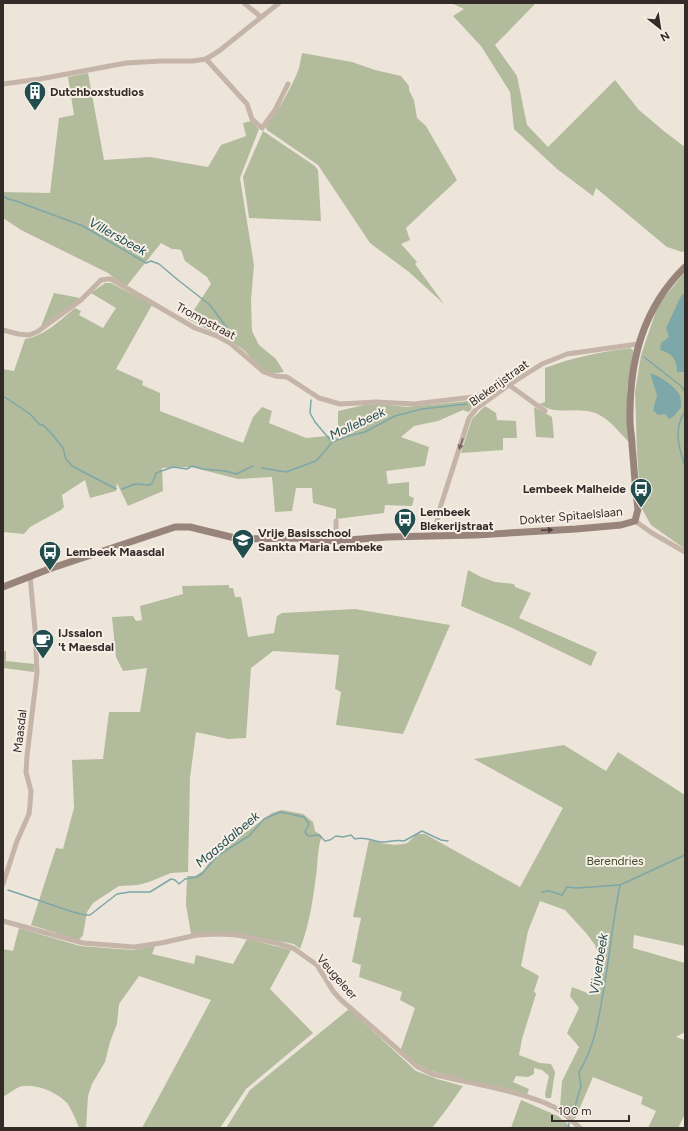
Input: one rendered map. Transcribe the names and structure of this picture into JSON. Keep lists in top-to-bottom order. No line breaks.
{"streets":{"street":["Trompstraat","Blekerijstraat","Dokter Spitaelslaan","Maasdal","Veugeleer"]},"crossings":[["Trompstraat","Blekerijstraat"],["Blekerijstraat","Dokter Spitaelslaan"],["Dokter Spitaelslaan","Maasdal"]],"one_way":["Blekerijstraat"],"water":["Villersbeek","Mollebeek","Maasdalbeek","Vijverbeek"],"parks":["Berendries"],"places":{"building":["Dutchboxstudios"],"bus stop":["Lembeek Malheide","Lembeek Blekerijstraat","Lembeek Maasdal"],"school or university":["Vrije Basisschool Sankta Maria Lembeke"],"cafe":["IJssalon 't Maesdal"]},"scale_bar":"100 m","north":"bottom right"}
